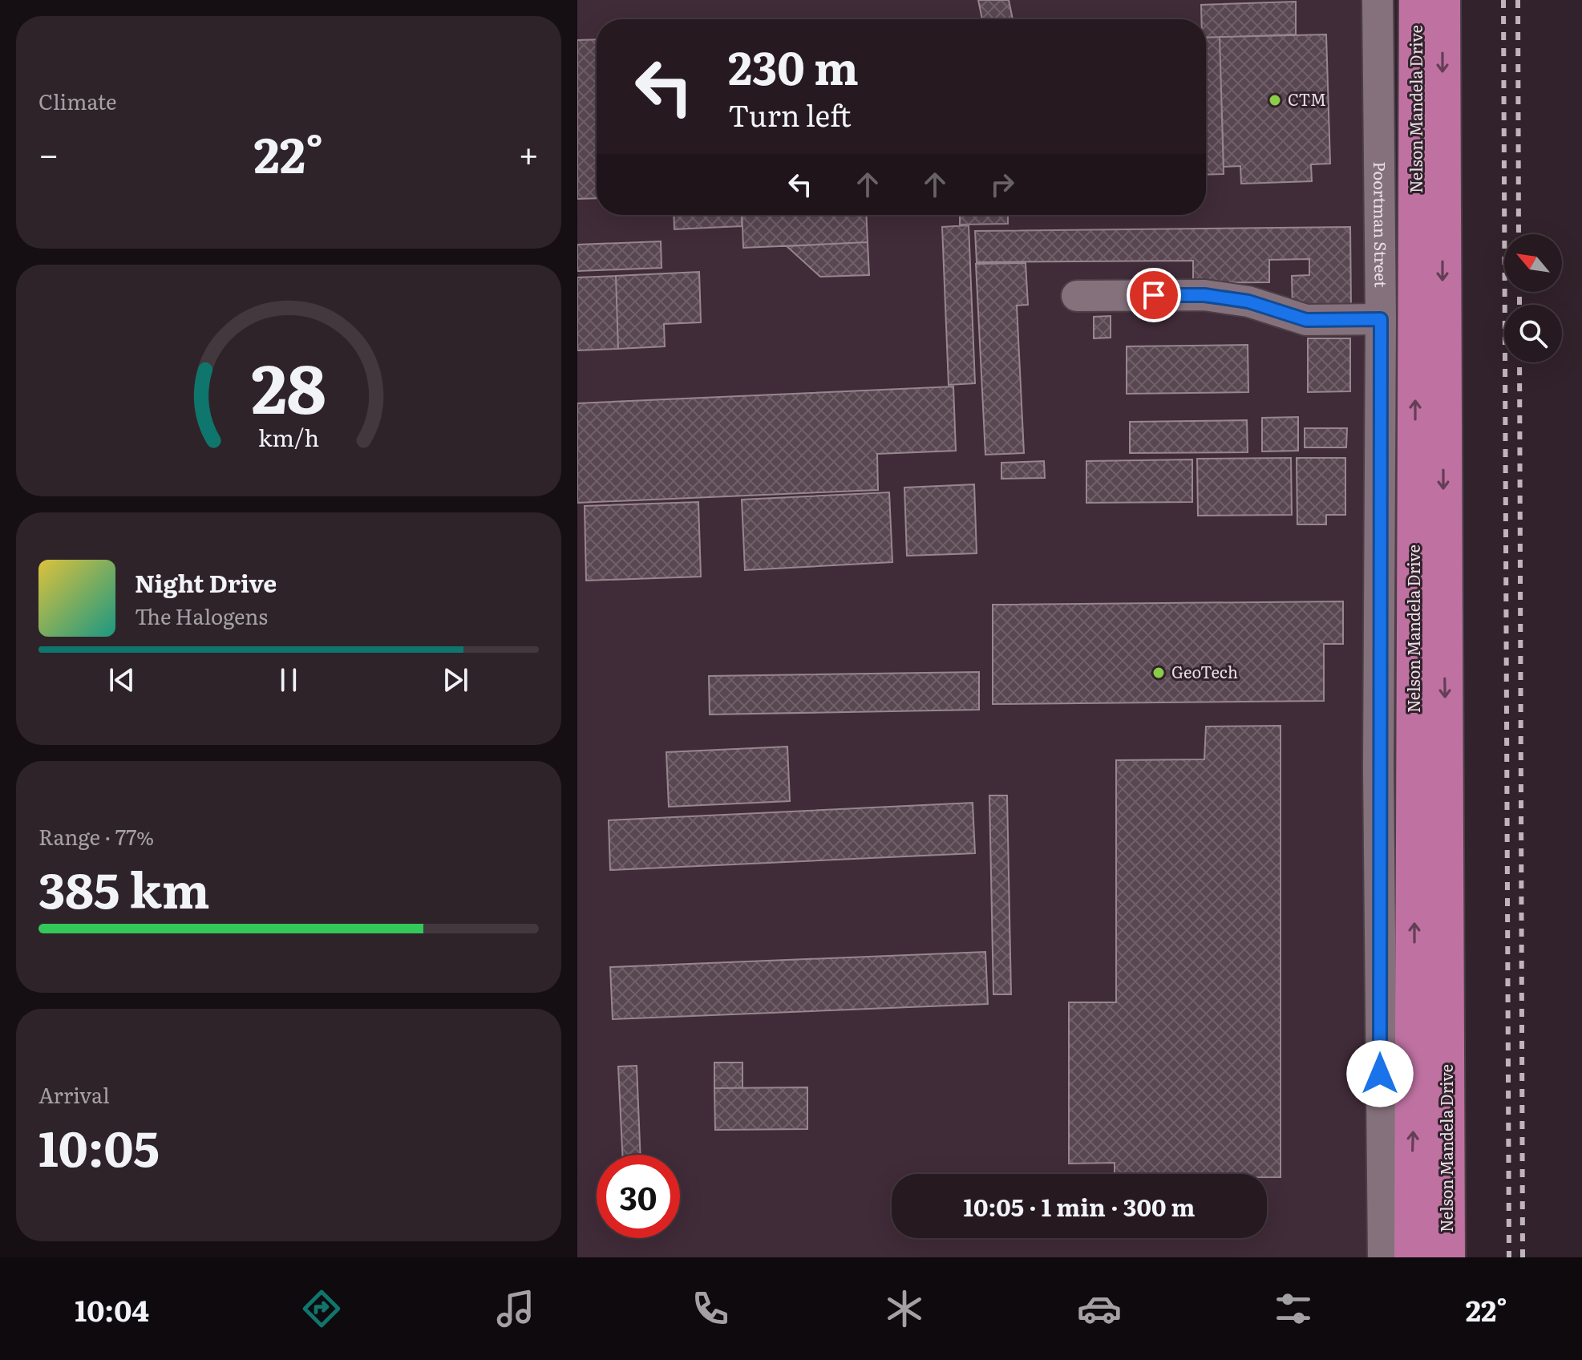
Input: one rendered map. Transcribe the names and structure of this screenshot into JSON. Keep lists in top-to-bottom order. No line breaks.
{"streets":{"highway":["Nelson Mandela Drive"],"street":["Poortman Street"]},"places":["CTM","GeoTech"],"north":"top left","page":{"tile":["Climate",["Range · 77%","385 km"],["Arrival","10:05"]],"turn":["230 m","Turn left"],"heat":["−","22°","+"],"song":["Night Drive","The Halogens"],"limit":"30","trip":"10:05 · 1 min · 300 m","tabs":["10:04","22°"],"gauge":["28","km/h"]}}
